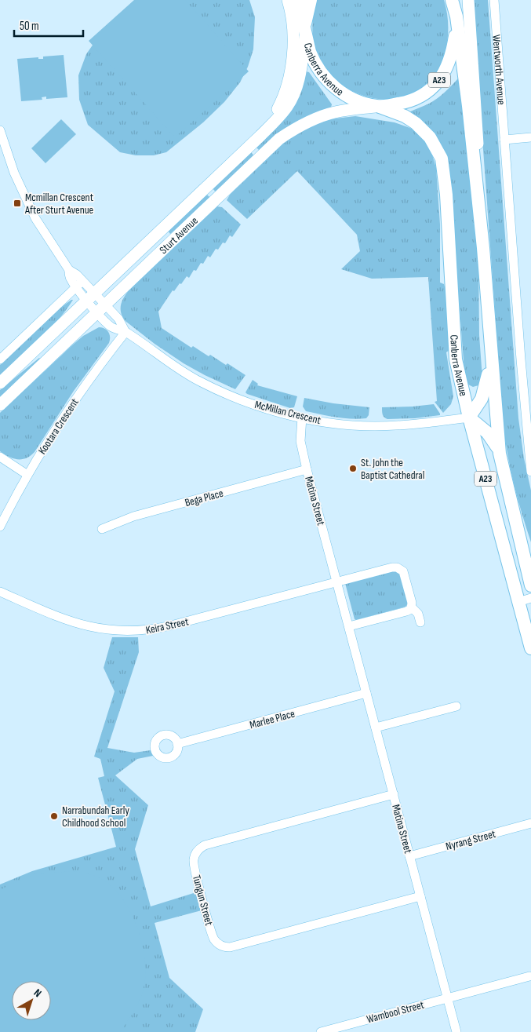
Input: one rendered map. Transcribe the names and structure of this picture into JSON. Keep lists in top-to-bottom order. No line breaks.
{"streets":{"highway":["Canberra Avenue","A23"],"main road":["Sturt Avenue"],"street":["Wentworth Avenue","McMillan Crescent","Kootara Crescent","Bega Place","Matina Street","Keira Street","Marlee Place","Nyrang Street","Tungun Street","Wambool Street"]},"crossings":[["Canberra Avenue","Sturt Avenue"],["Canberra Avenue","McMillan Crescent"],["Sturt Avenue","McMillan Crescent"],["McMillan Crescent","Kootara Crescent"],["McMillan Crescent","Matina Street"],["Bega Place","Matina Street"],["Matina Street","Keira Street"],["Matina Street","Marlee Place"],["Matina Street","Nyrang Street"],["Matina Street","Tungun Street"],["Matina Street","Wambool Street"]],"places":{"transit":["Mcmillan Crescent After Sturt Avenue"],"other":["St. John the Baptist Cathedral","Narrabundah Early Childhood School"]},"scale_bar":"50 m","north":"top right"}
